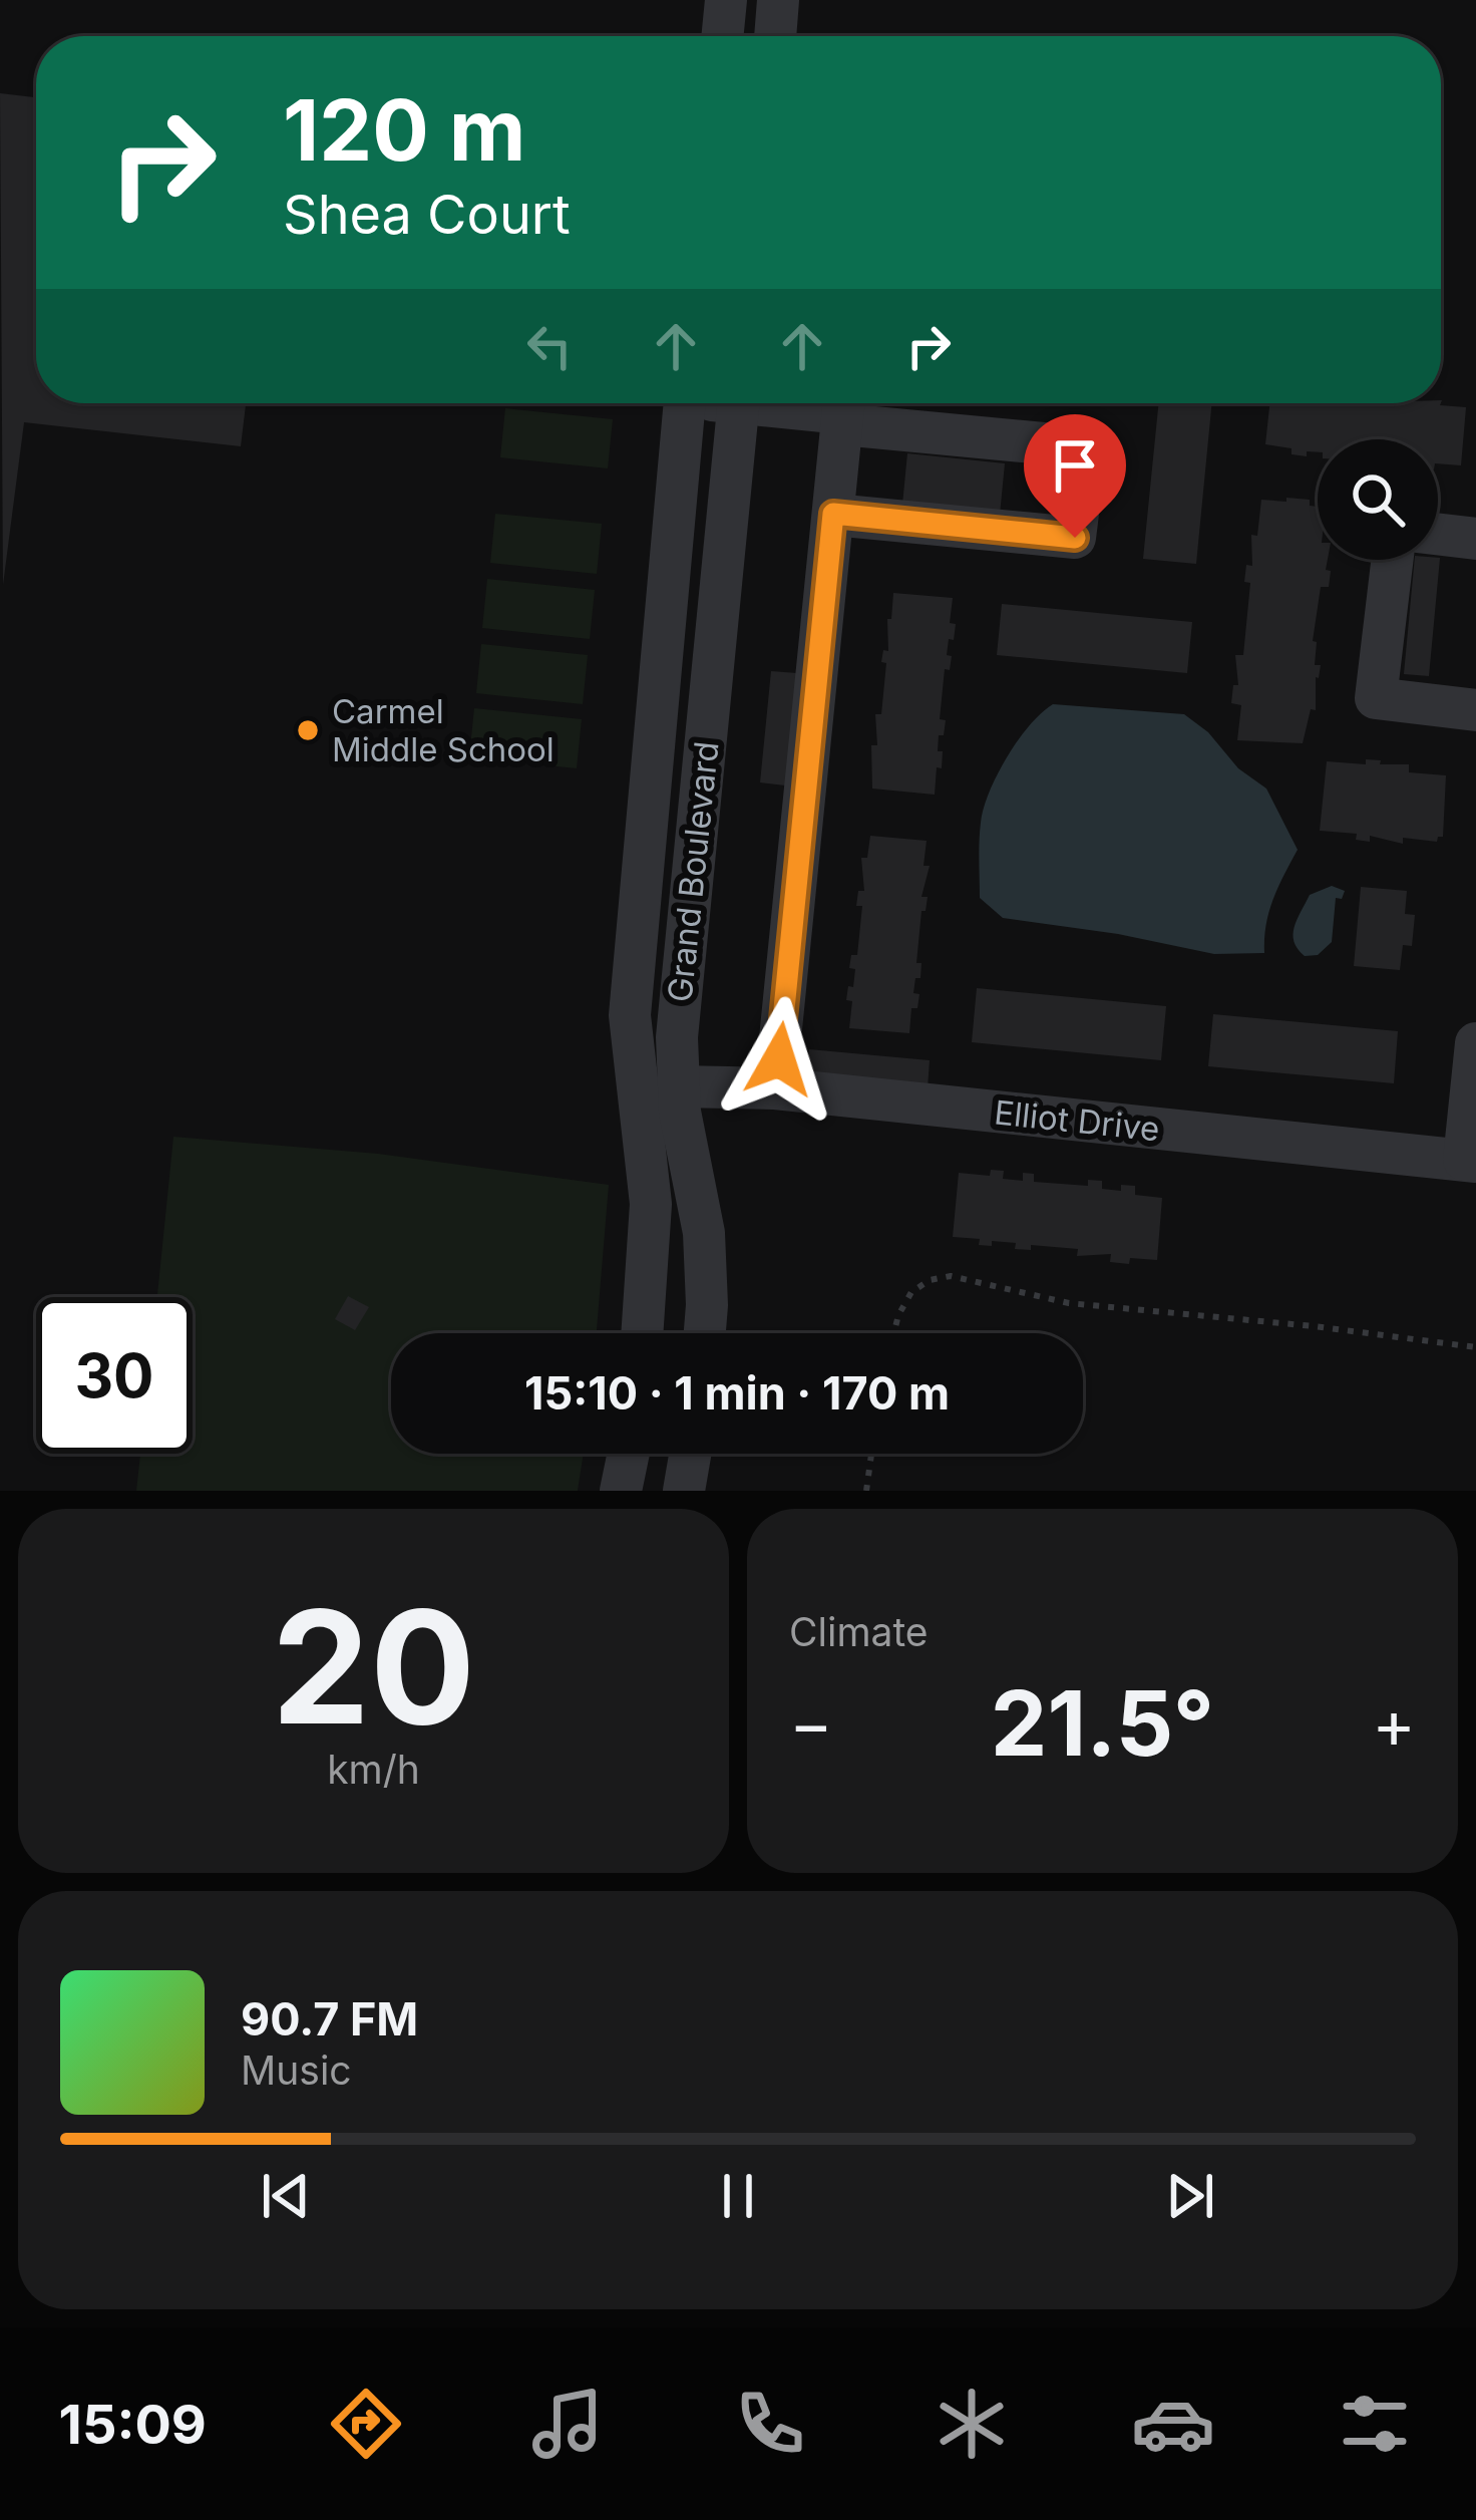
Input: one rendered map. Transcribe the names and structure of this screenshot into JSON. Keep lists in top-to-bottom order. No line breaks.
{"streets":{"street":["Grand Boulevard","Elliot Drive"]},"crossings":[["Grand Boulevard","Elliot Drive"]],"places":["Carmel Middle School"],"page":{"turn":["120 m","Shea Court"],"limit":"30","trip":"15:10 · 1 min · 170 m","tile":[["20","km/h"],"Climate"],"heat":["−","21.5°","+"],"song":["90.7 FM","Music"],"tabs":"15:09"}}
